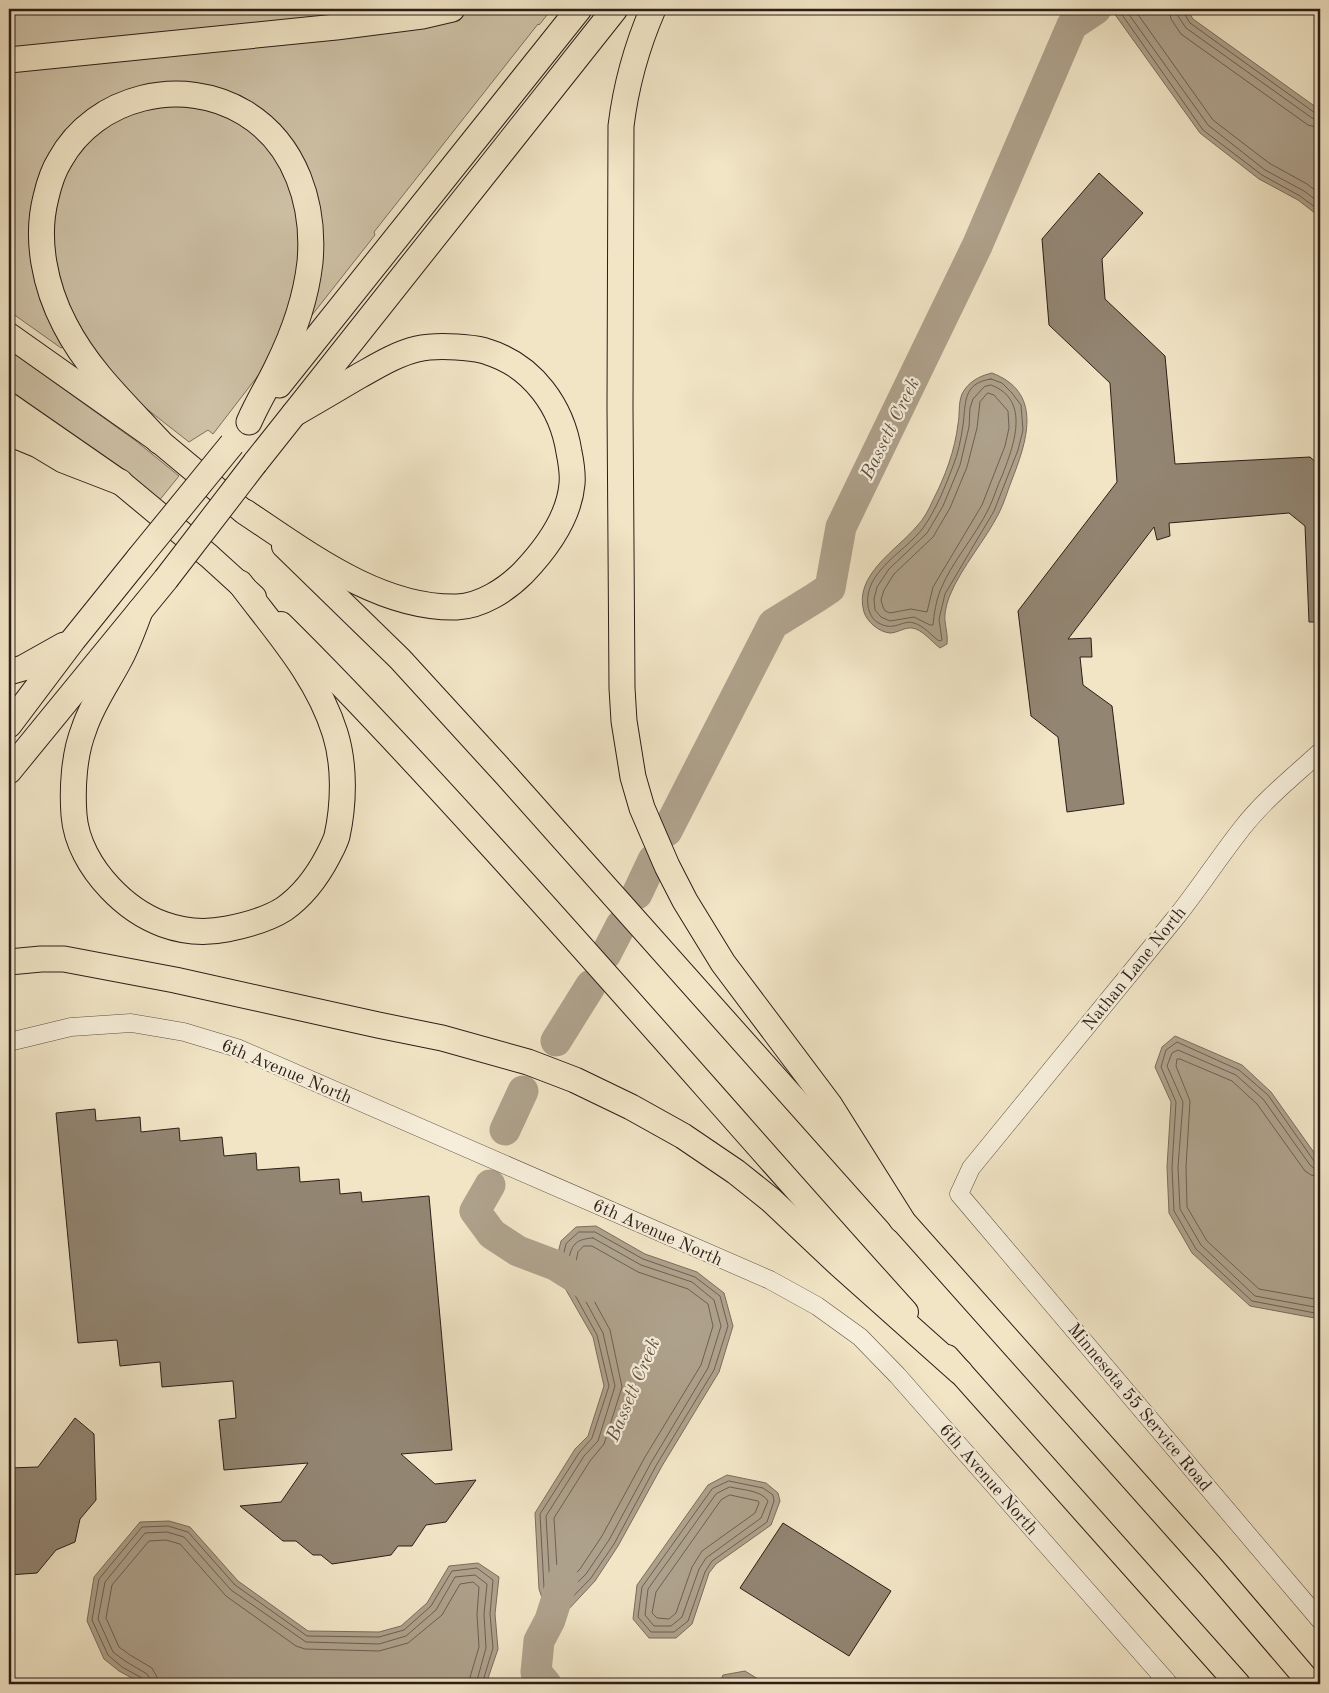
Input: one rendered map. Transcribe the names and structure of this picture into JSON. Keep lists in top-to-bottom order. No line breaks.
{"streets":{"street":["Nathan Lane North","6th Avenue North","Minnesota 55 Service Road"]},"crossings":[["Nathan Lane North","Minnesota 55 Service Road"]],"water":["Bassett Creek"]}
